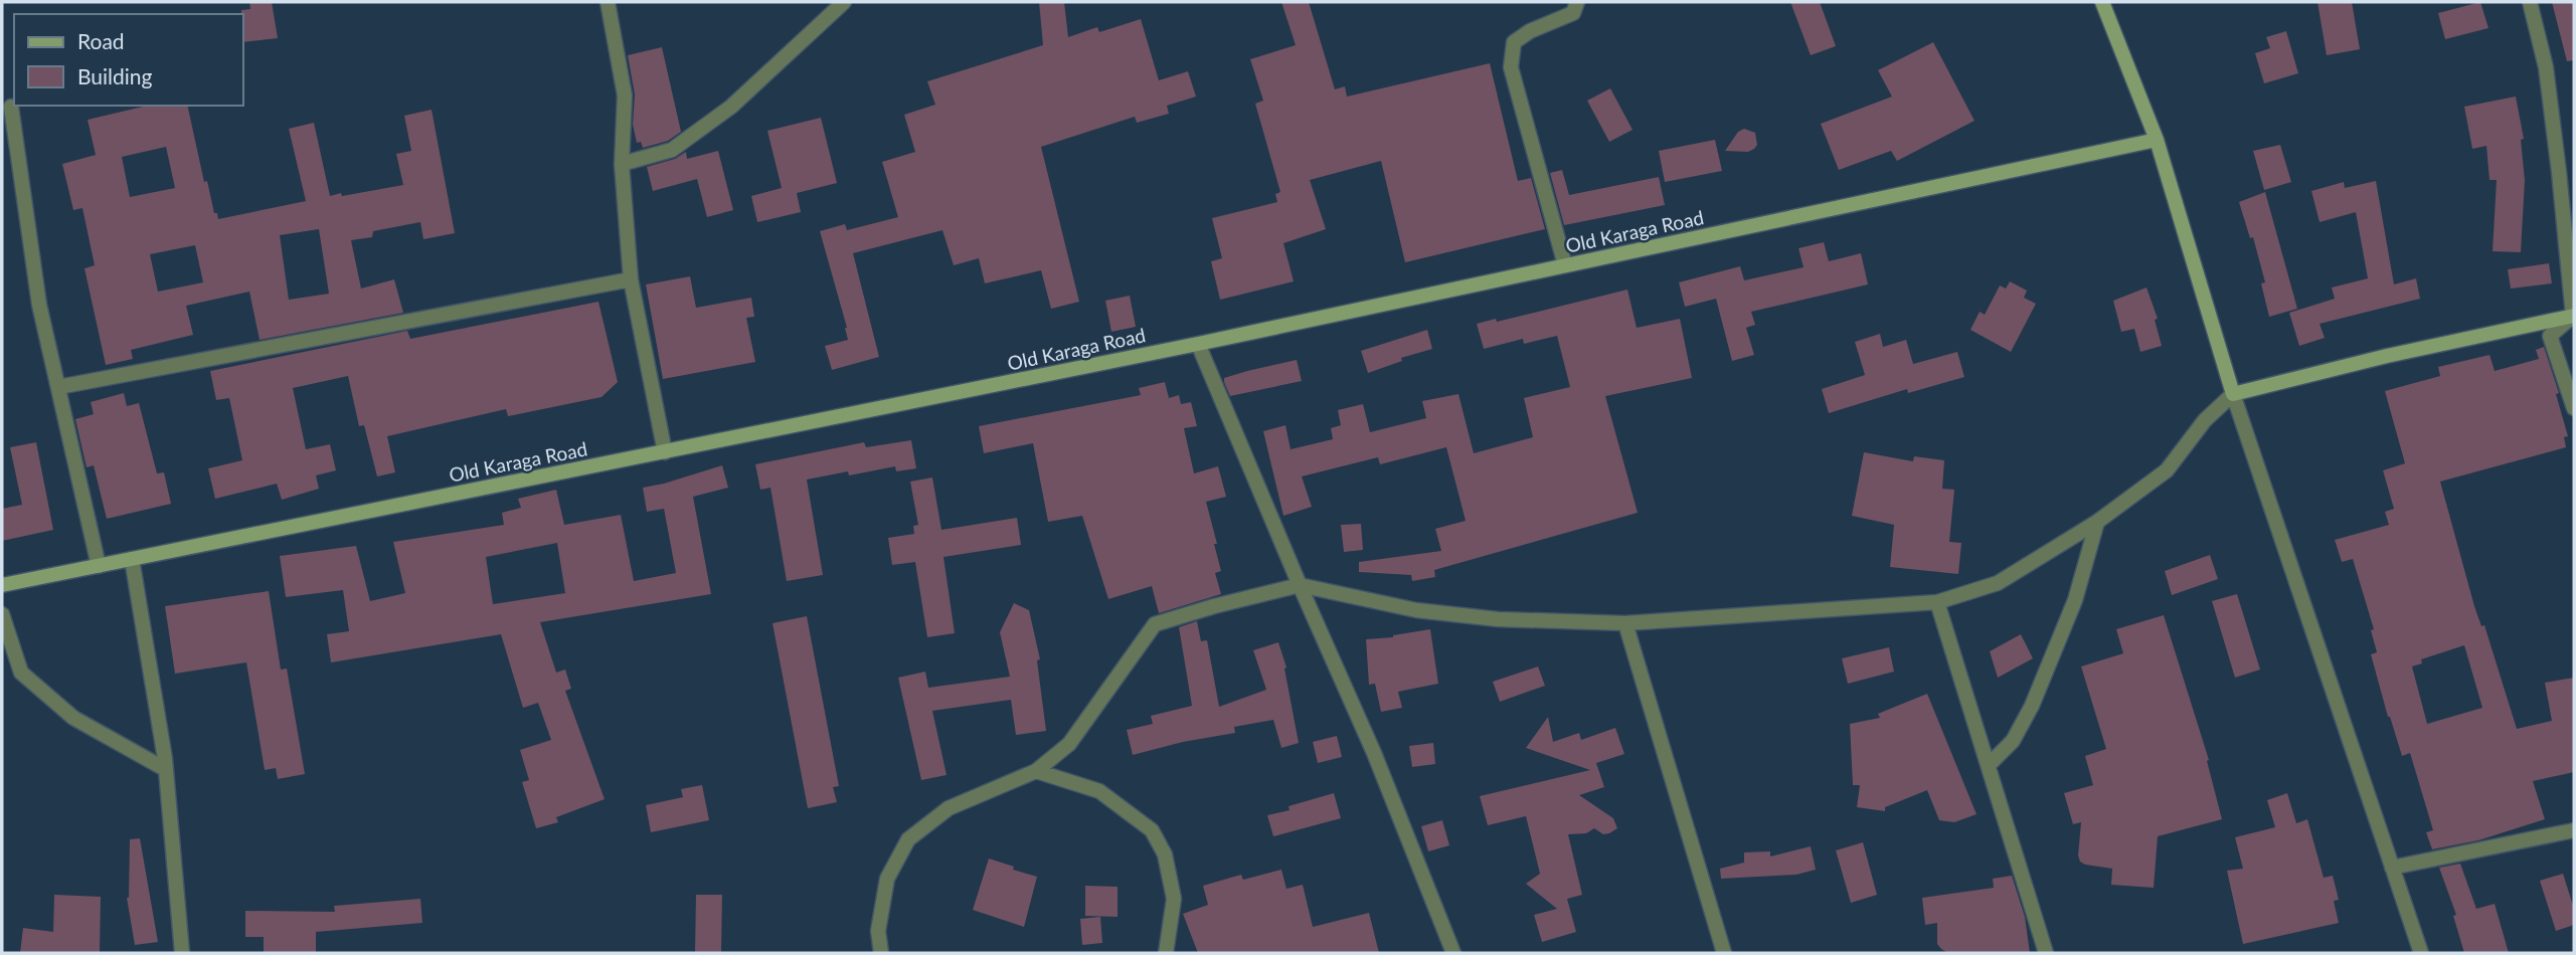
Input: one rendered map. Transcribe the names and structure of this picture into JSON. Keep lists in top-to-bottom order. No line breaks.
{"streets":{"street":["Old Karaga Road"]},"legend":["Road","Building"]}
